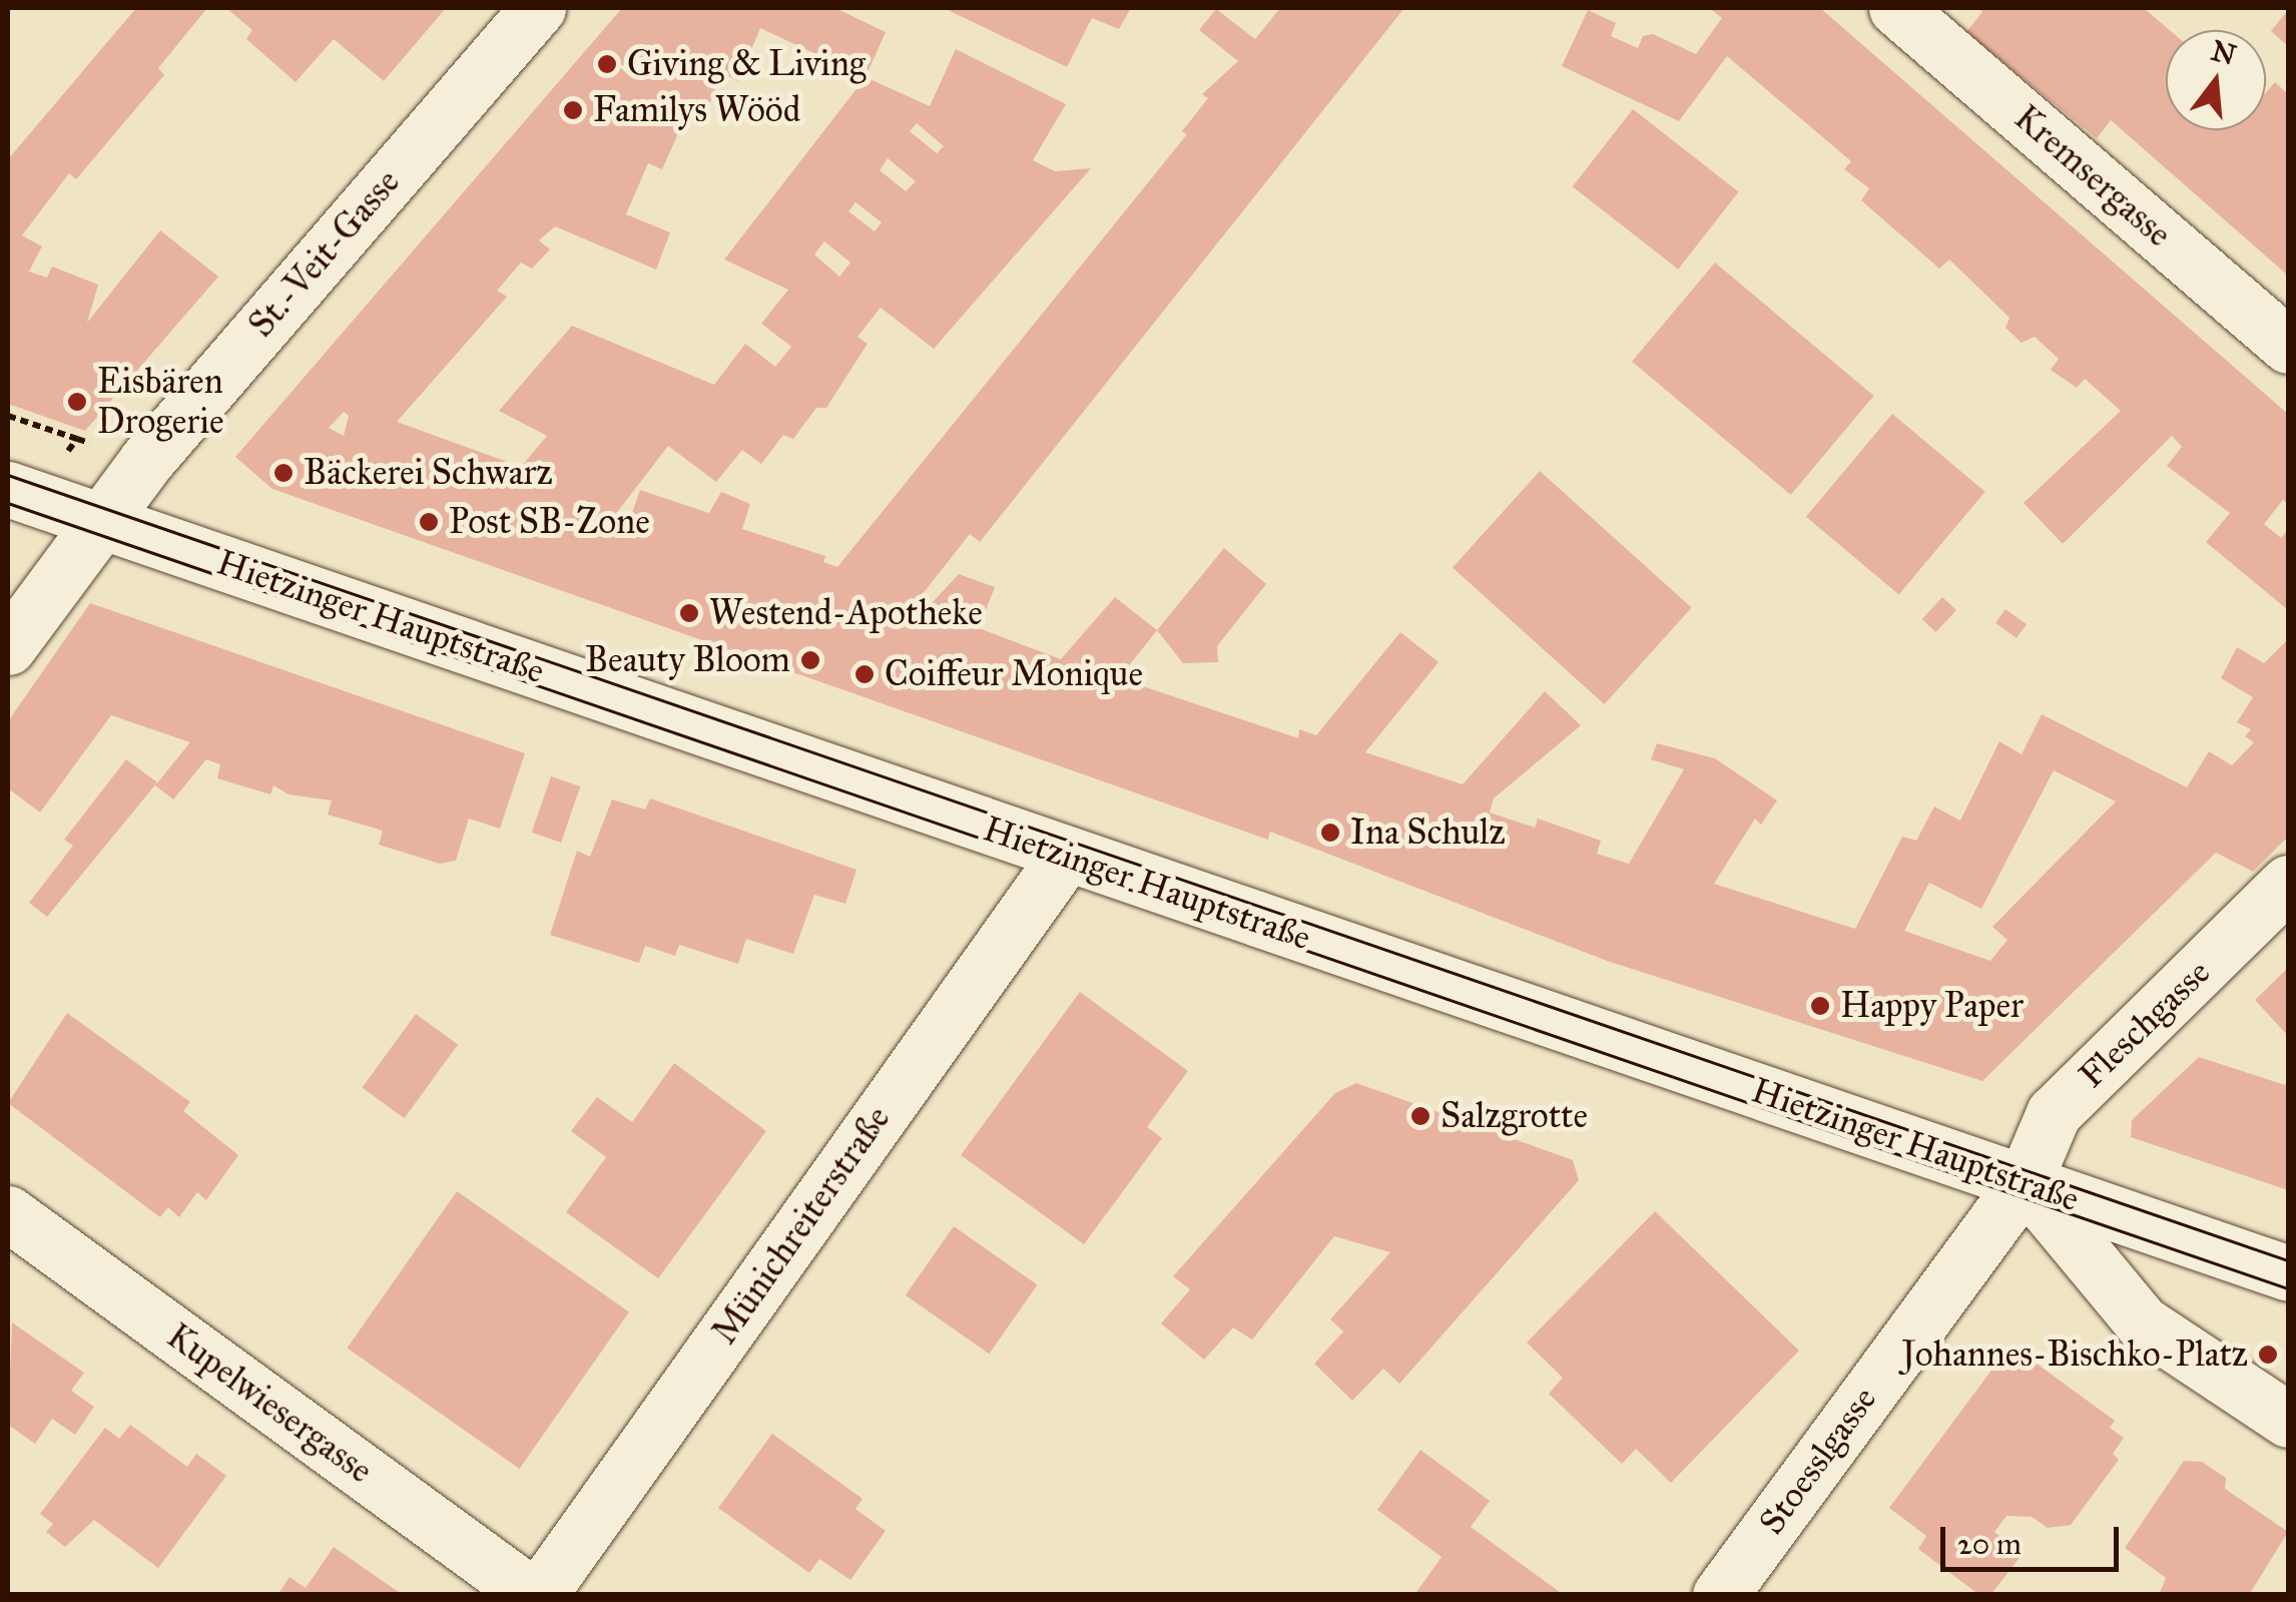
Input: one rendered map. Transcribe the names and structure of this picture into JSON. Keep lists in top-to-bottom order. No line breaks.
{"streets":{"street":["Kremsergasse","St.-Veit-Gasse","Hietzinger Hauptstraße","Fleschgasse","Münichreiterstraße","Kupelwiesergasse","Stoesslgasse"]},"crossings":[["St.-Veit-Gasse","Hietzinger Hauptstraße"],["Hietzinger Hauptstraße","Fleschgasse"],["Hietzinger Hauptstraße","Münichreiterstraße"],["Hietzinger Hauptstraße","Stoesslgasse"],["Fleschgasse","Stoesslgasse"],["Münichreiterstraße","Kupelwiesergasse"]],"places":["Giving & Living","Familys Wööd","Eisbären Drogerie","Bäckerei Schwarz","Post SB-Zone","Westend-Apotheke","Beauty Bloom","Coiffeur Monique","Ina Schulz","Happy Paper","Salzgrotte","Johannes-Bischko-Platz"],"scale_bar":"20 m","north":"top"}
